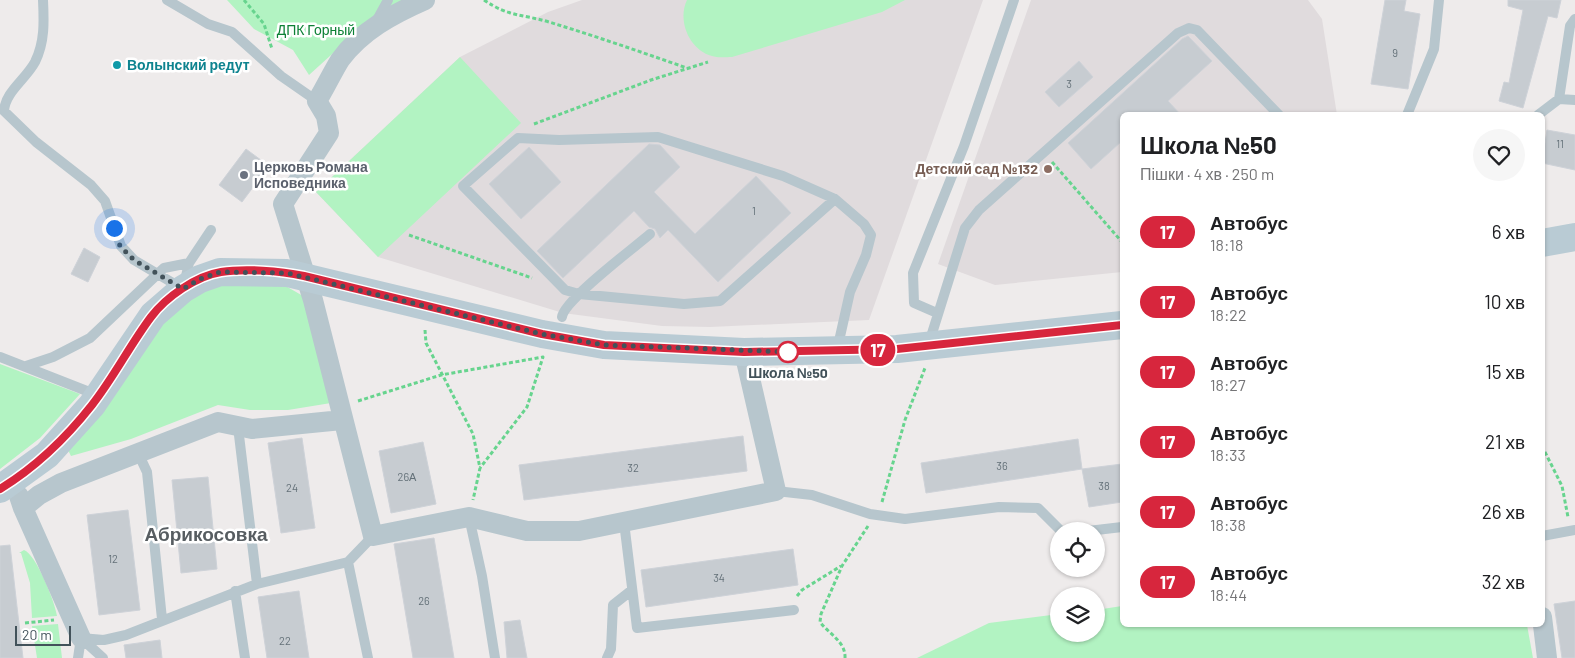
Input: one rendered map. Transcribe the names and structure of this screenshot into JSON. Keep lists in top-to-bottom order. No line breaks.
{"districts":["Абрикосовка"],"parks":["ДПК Горный"],"places":["Волынский редут","Детский сад №132","Церковь Романа Исповедника","Школа №50"],"lines":["bus line 17"],"house_numbers":["9","3","11","1","36","32","26А","38","24","12","34","26","22"],"scale_bar":"20 m","page":{"on_map":"17","heading":["Школа №50","Пішки · 4 хв · 250 m"],"list":[{"mark":"17","name":"Автобус","note":"18:18","value":"6 хв"},{"mark":"17","name":"Автобус","note":"18:22","value":"10 хв"},{"mark":"17","name":"Автобус","note":"18:27","value":"15 хв"},{"mark":"17","name":"Автобус","note":"18:33","value":"21 хв"},{"mark":"17","name":"Автобус","note":"18:38","value":"26 хв"},{"mark":"17","name":"Автобус","note":"18:44","value":"32 хв"}],"scale":"20 m"}}
